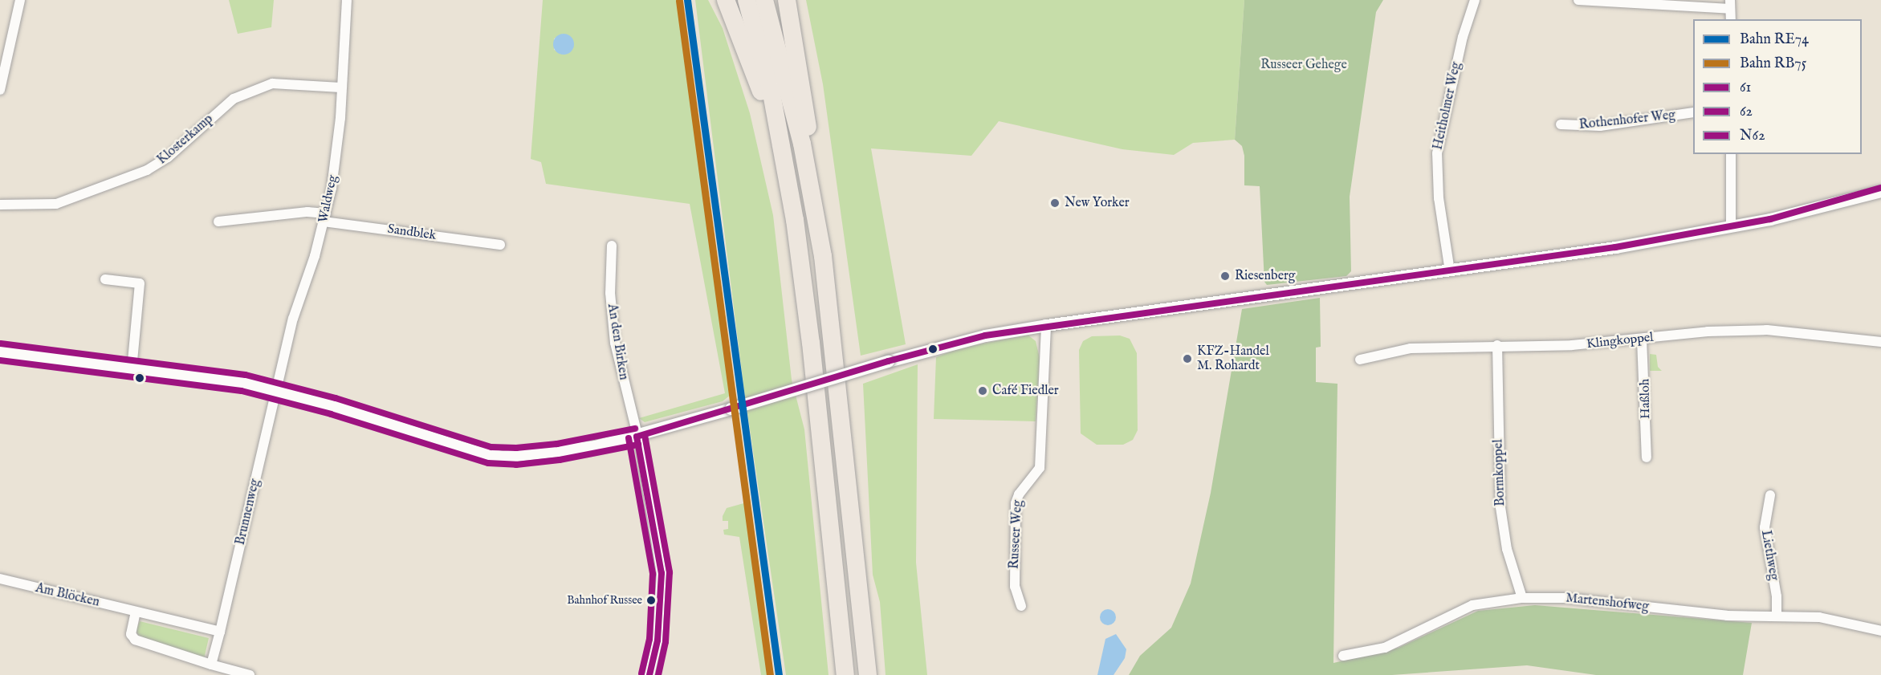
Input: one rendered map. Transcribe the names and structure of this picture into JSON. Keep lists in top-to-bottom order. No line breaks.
{"streets":{"street":["Heitholmer Weg","Rothenhofer Weg","Klosterkamp","Waldweg","Sandblek","Klingkoppel","An den Birken","Haßloh","Bormkoppel","Brunnenweg","Russeer Weg","Liethweg","Am Blöcken","Martenshofweg"]},"crossings":[["Klosterkamp","Waldweg"],["Waldweg","Sandblek"],["Waldweg","Brunnenweg"],["Klingkoppel","Haßloh"],["Klingkoppel","Bormkoppel"],["Bormkoppel","Martenshofweg"],["Brunnenweg","Am Blöcken"],["Liethweg","Martenshofweg"]],"parks":["Russeer Gehege"],"places":["New Yorker","Riesenberg","KFZ-Handel M. Rohardt","Café Fiedler","Bahnhof Russee"],"lines":["rail line RE74","rail line RB75","transit line 61","transit line N62","transit line 62"],"legend":["Bahn RE74","Bahn RB75","61","62","N62"]}
